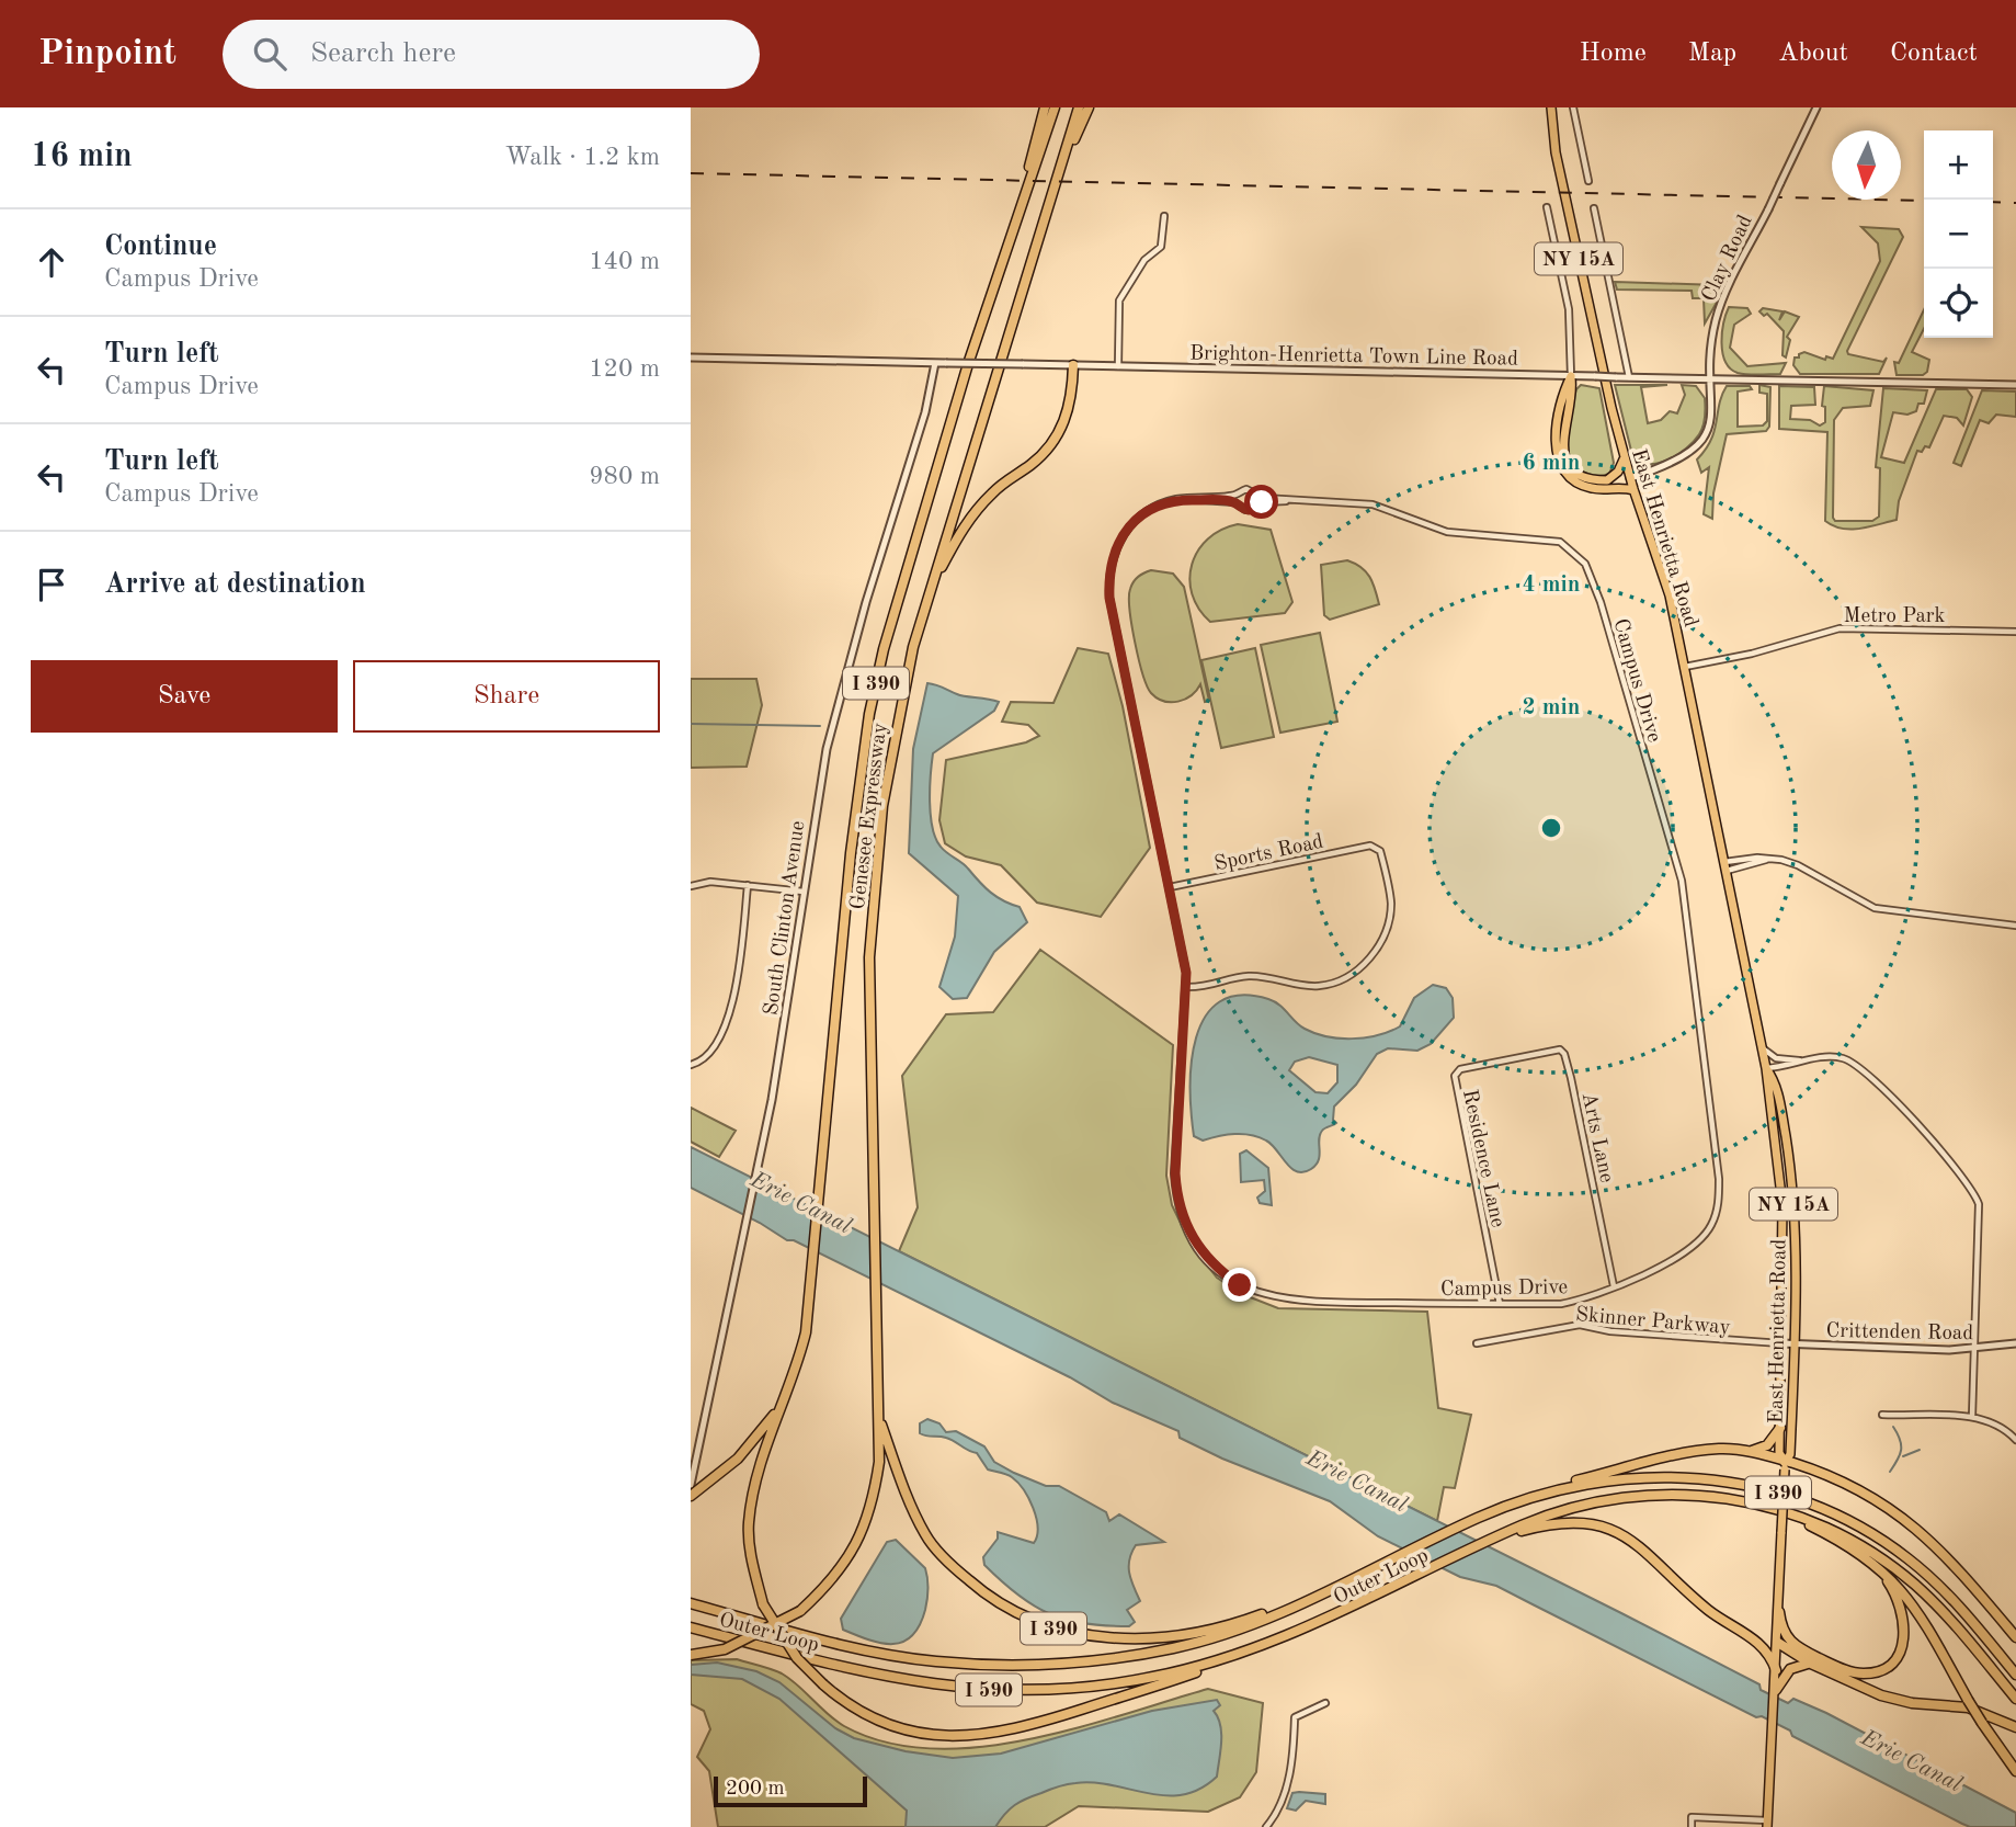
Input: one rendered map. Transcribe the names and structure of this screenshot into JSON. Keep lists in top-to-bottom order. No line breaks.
{"streets":{"highway":["I 390","Genesee Expressway","Outer Loop","I 590"],"main road":["NY 15A","East Henrietta Road"],"street":["Clay Road","Brighton-Henrietta Town Line Road","Metro Park","Campus Drive","Sports Road","South Clinton Avenue","Arts Lane","Residence Lane","Skinner Parkway","Crittenden Road"]},"crossings":[["Clay Road","Brighton-Henrietta Town Line Road"],["Clay Road","East Henrietta Road"],["Brighton-Henrietta Town Line Road","South Clinton Avenue"],["East Henrietta Road","Metro Park"],["East Henrietta Road","Skinner Parkway"],["East Henrietta Road","Crittenden Road"],["Campus Drive","Sports Road"],["Campus Drive","Arts Lane"],["Campus Drive","Residence Lane"],["I 390","Genesee Expressway"],["I 390","Outer Loop"],["Arts Lane","Residence Lane"],["Skinner Parkway","Crittenden Road"]],"water":["Erie Canal"],"scale_bar":"200 m","north":"bottom","page":{"header":"Pinpoint","search":"Search here","nav":["Home","Map","About","Contact"],"heading":["16 min","Walk · 1.2 km"],"map_buttons":["+","−"],"list":[["Continue","Campus Drive","140 m"],["Turn left","Campus Drive","120 m"],["Turn left","Campus Drive","980 m"],"Arrive at destination"],"buttons":["Save","Share"],"scale":"200 m"},"rings":["6 min","4 min","2 min"]}
